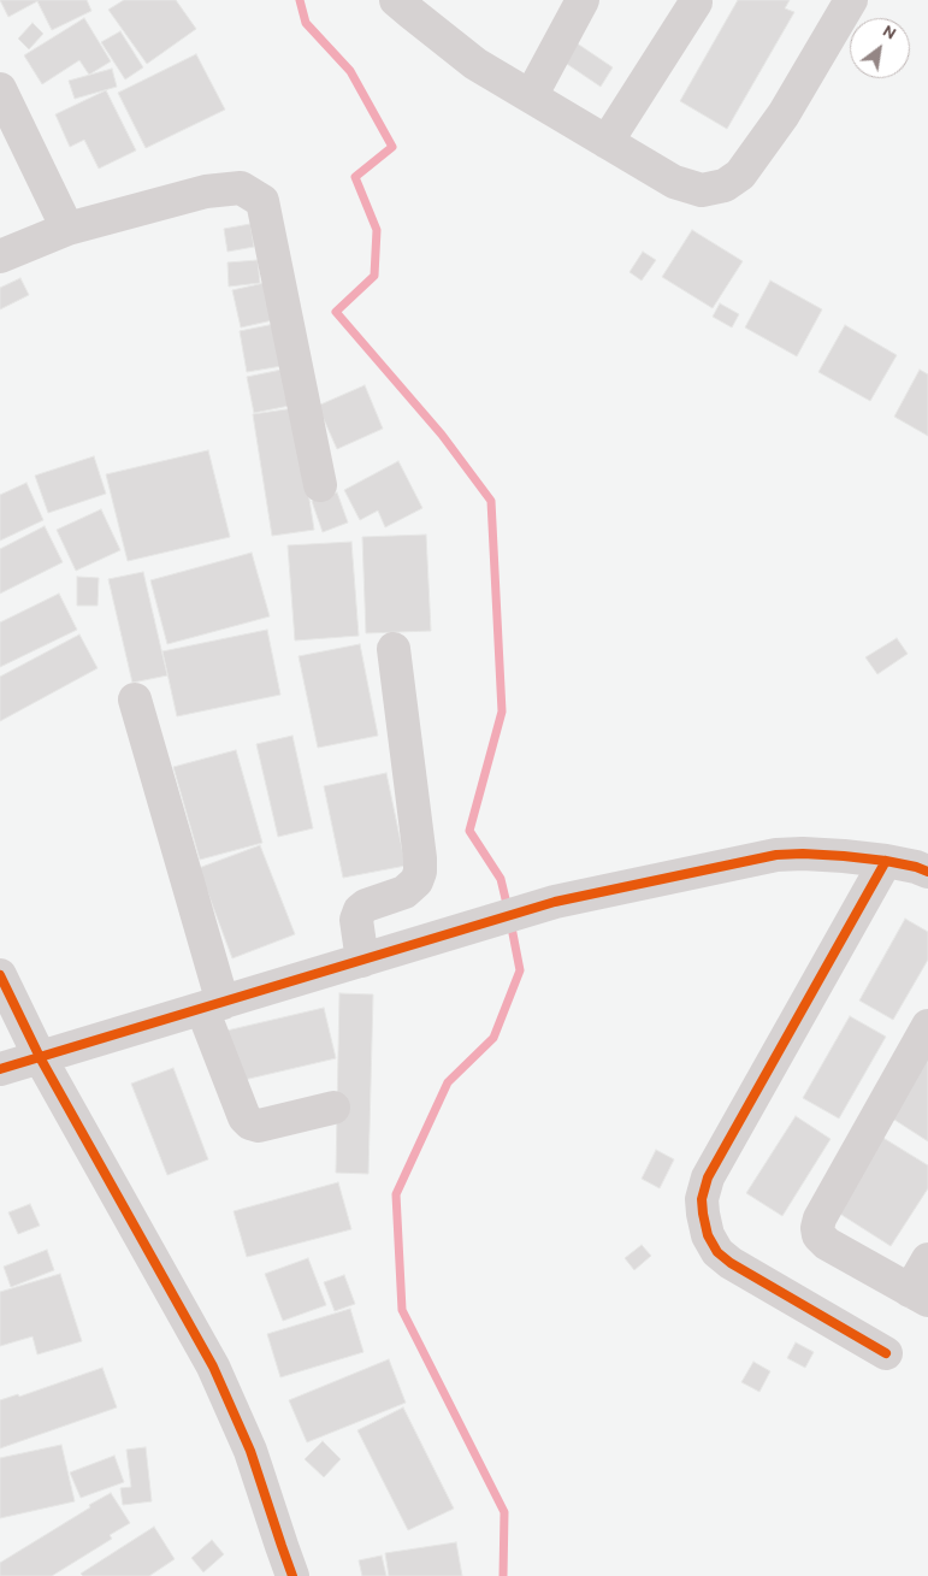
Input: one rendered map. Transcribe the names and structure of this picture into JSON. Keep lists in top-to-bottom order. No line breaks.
{"north":"top right"}
